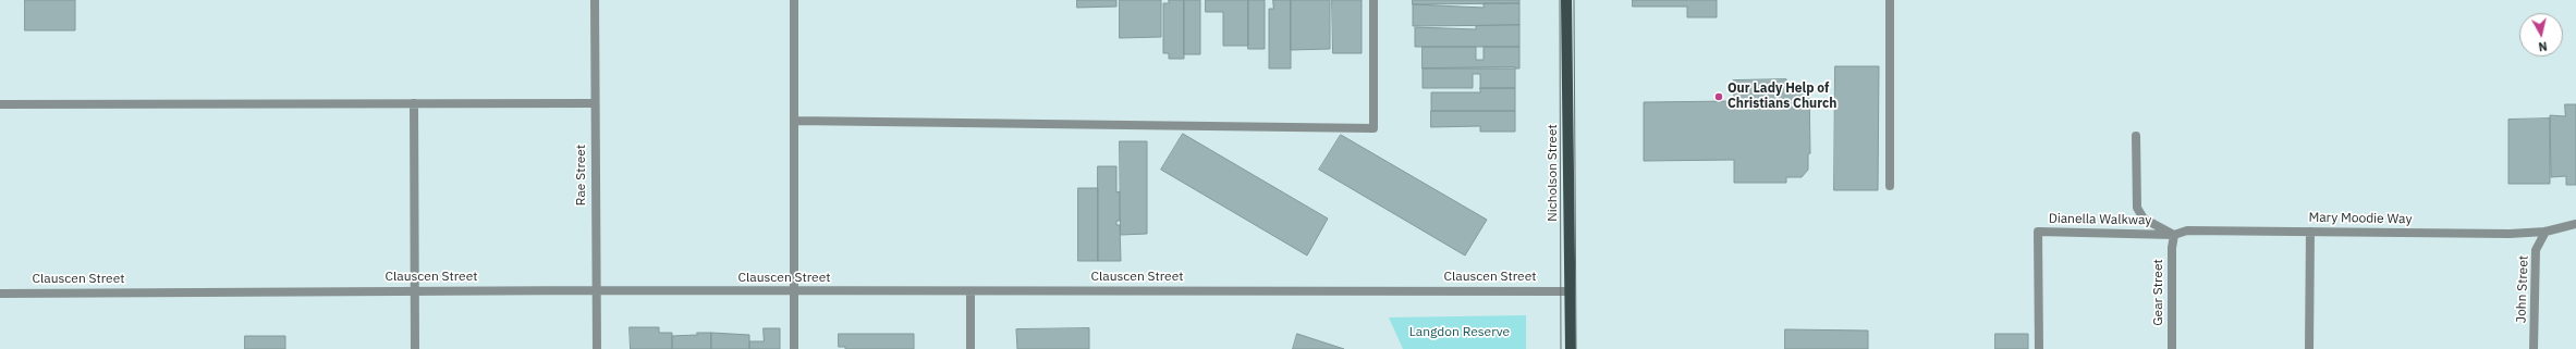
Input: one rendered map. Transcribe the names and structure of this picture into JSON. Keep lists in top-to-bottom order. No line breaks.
{"streets":{"main road":["Nicholson Street"],"street":["Rae Street","Mary Moodie Way","Dianella Walkway","Clauscen Street","John Street","Gear Street"]},"crossings":[["Nicholson Street","Clauscen Street"],["Rae Street","Clauscen Street"],["Mary Moodie Way","Dianella Walkway"],["Mary Moodie Way","John Street"],["Mary Moodie Way","Gear Street"],["Dianella Walkway","Gear Street"]],"parks":["Langdon Reserve"],"places":["Our Lady Help of Christians Church"],"north":"bottom"}
